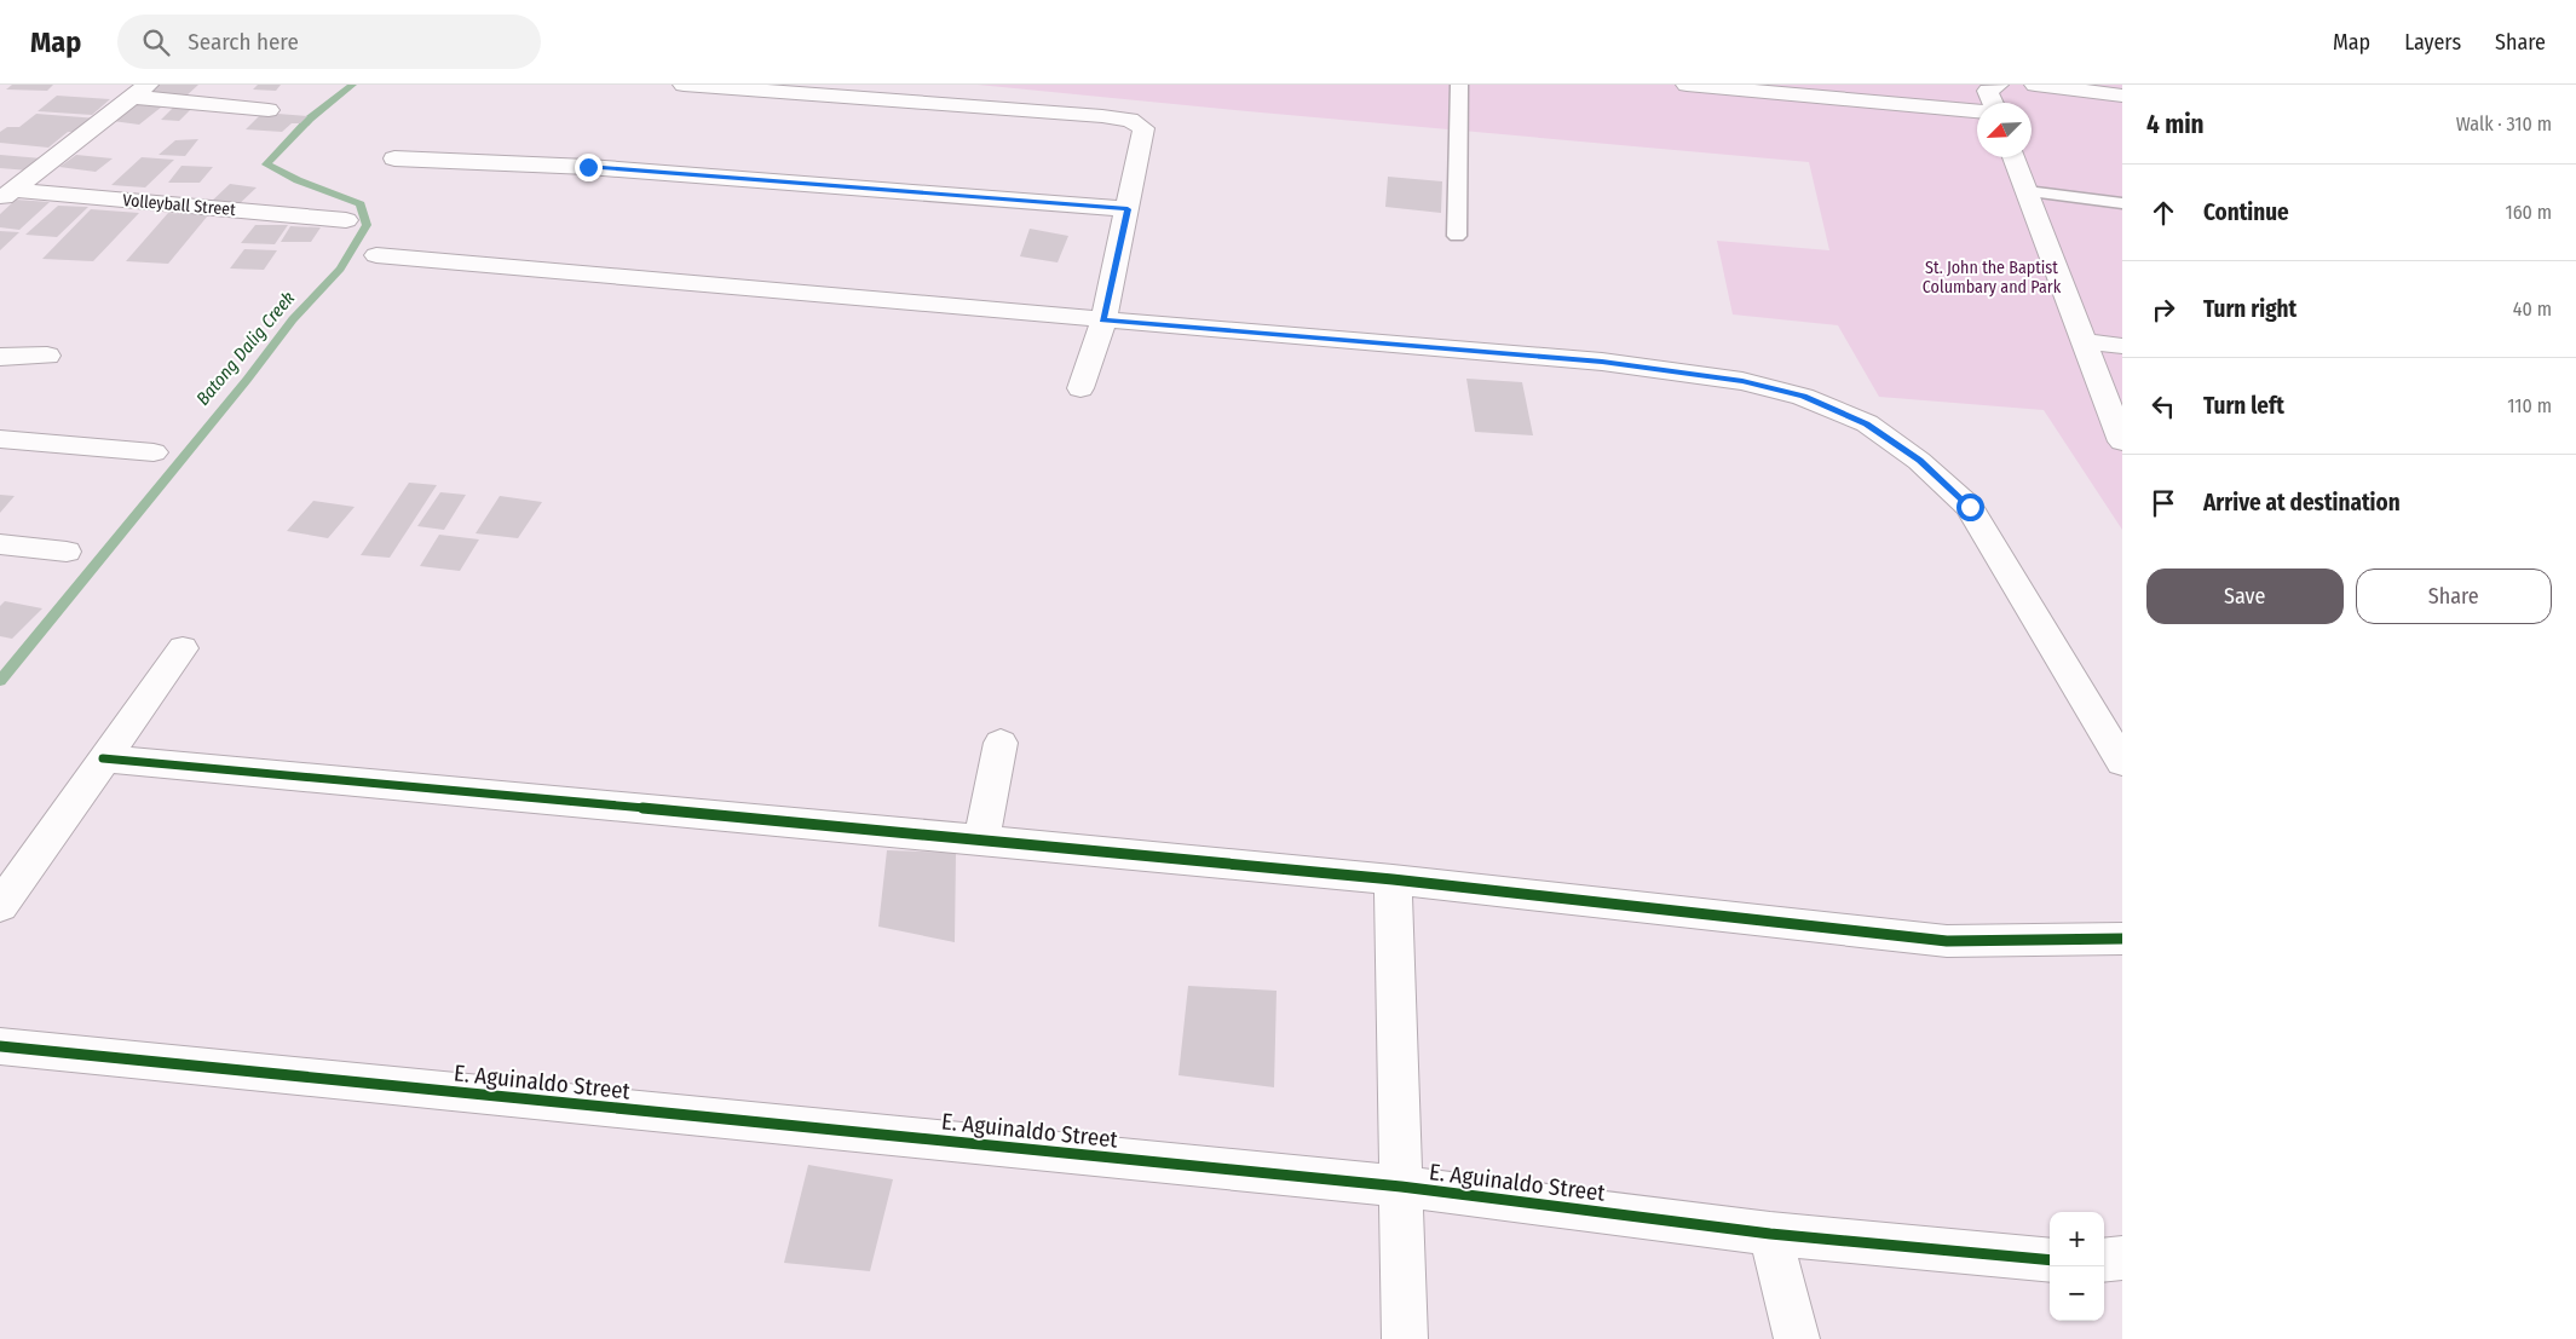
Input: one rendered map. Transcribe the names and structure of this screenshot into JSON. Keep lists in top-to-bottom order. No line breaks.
{"streets":{"street":["Volleyball Street","E. Aguinaldo Street"]},"water":["Batong Dalig Creek"],"parks":["St. John the Baptist Columbary and Park"],"north":"bottom left","page":{"header":"Map","search":"Search here","nav":["Map","Layers","Share"],"heading":["4 min","Walk · 310 m"],"list":[["Continue","160 m"],["Turn right","40 m"],["Turn left","110 m"],"Arrive at destination"],"buttons":["Save","Share"],"map_buttons":["+","−"]}}
